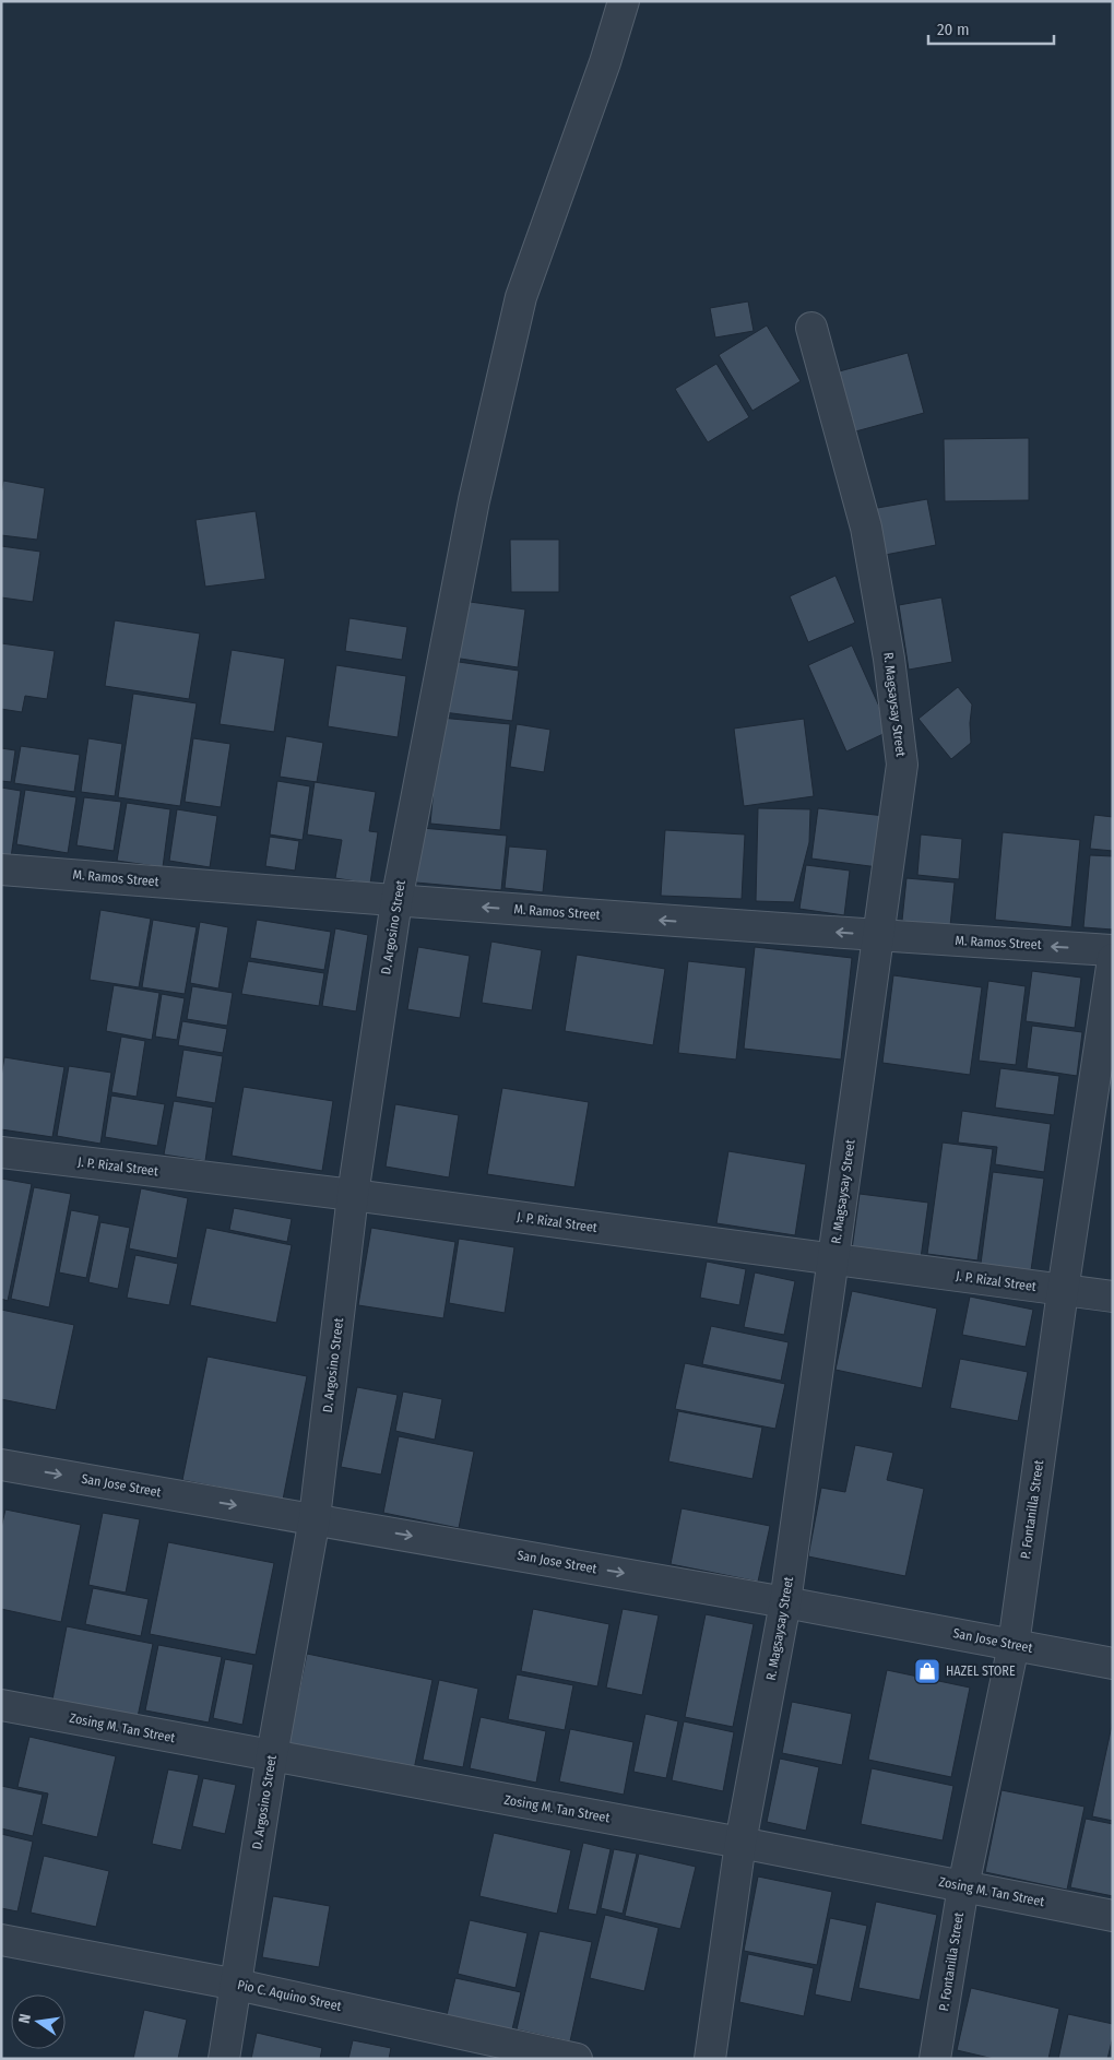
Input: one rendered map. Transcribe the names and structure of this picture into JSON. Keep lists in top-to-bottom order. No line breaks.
{"streets":{"street":["R. Magsaysay Street","M. Ramos Street","D. Argosino Street","J. P. Rizal Street","San Jose Street","P. Fontanilla Street","Zosing M. Tan Street","Pio C. Aquino Street"]},"crossings":[["R. Magsaysay Street","M. Ramos Street"],["R. Magsaysay Street","J. P. Rizal Street"],["R. Magsaysay Street","San Jose Street"],["R. Magsaysay Street","Zosing M. Tan Street"],["M. Ramos Street","D. Argosino Street"],["D. Argosino Street","J. P. Rizal Street"],["D. Argosino Street","San Jose Street"],["D. Argosino Street","Zosing M. Tan Street"],["D. Argosino Street","Pio C. Aquino Street"],["J. P. Rizal Street","P. Fontanilla Street"],["San Jose Street","P. Fontanilla Street"],["P. Fontanilla Street","Zosing M. Tan Street"]],"one_way":["M. Ramos Street","San Jose Street"],"places":{"shop":["HAZEL STORE"]},"scale_bar":"20 m","north":"left"}
